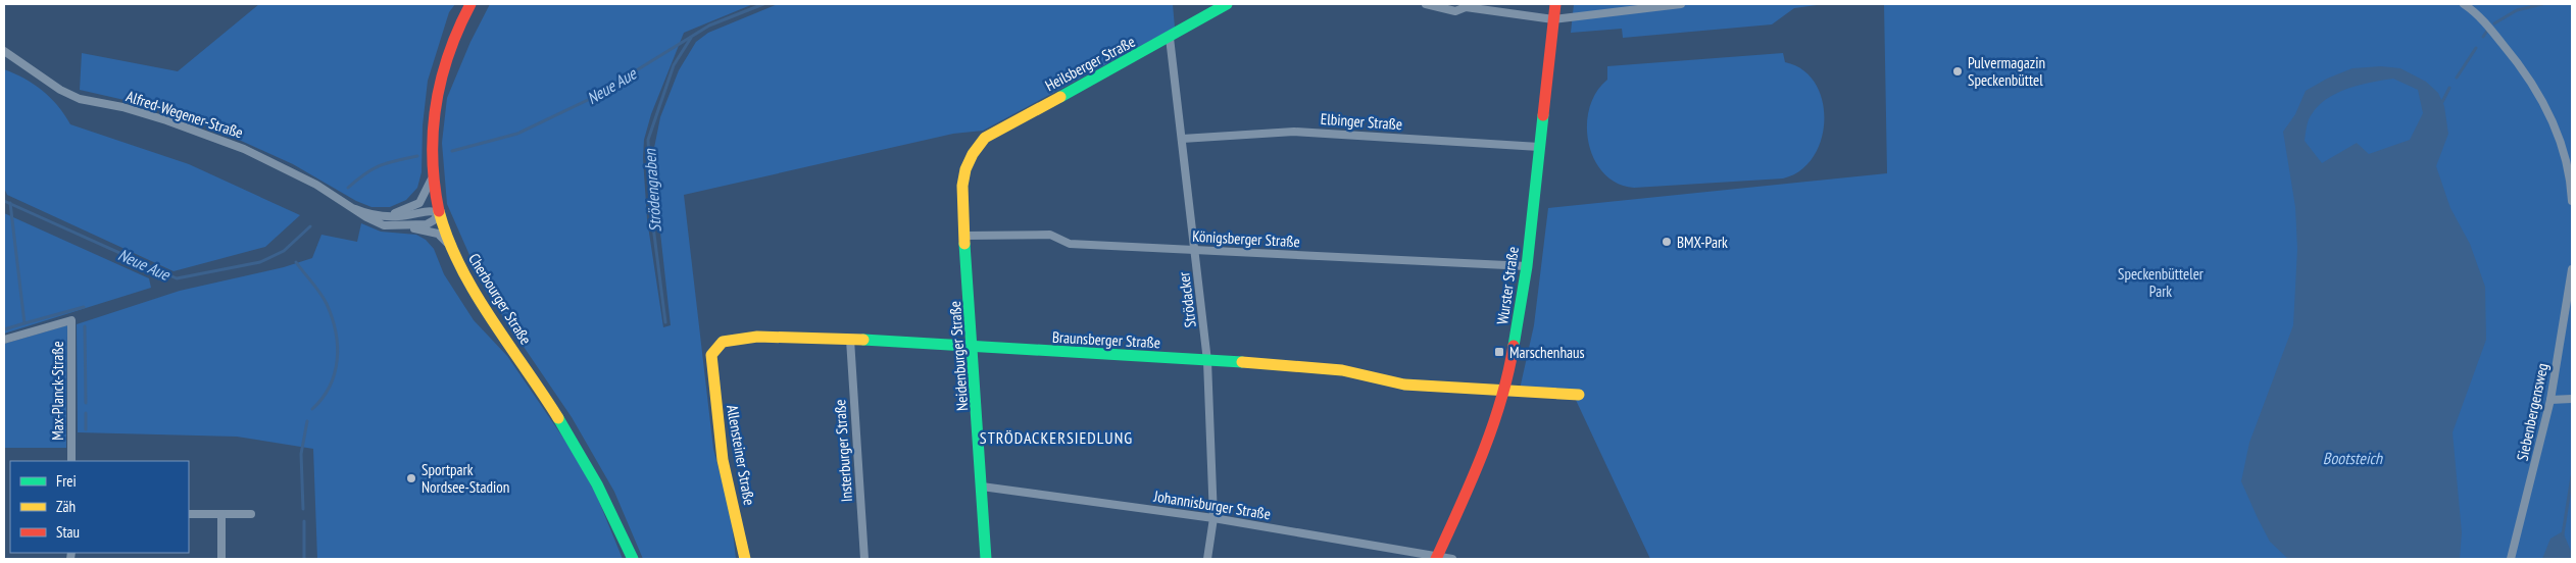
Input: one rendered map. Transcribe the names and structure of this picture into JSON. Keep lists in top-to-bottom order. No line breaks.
{"streets":{"street":["Heilsberger Straße","Alfred-Wegener-Straße","Elbinger Straße","Königsberger Straße","Wurster Straße","Cherbourger Straße","Strödacker","Braunsberger Straße","Neidenburger Straße","Max-Planck-Straße","Siebenbergensweg","Insterburger Straße","Allensteiner Straße","Johannisburger Straße"]},"crossings":[["Heilsberger Straße","Strödacker"],["Heilsberger Straße","Neidenburger Straße"],["Alfred-Wegener-Straße","Cherbourger Straße"],["Elbinger Straße","Wurster Straße"],["Elbinger Straße","Strödacker"],["Königsberger Straße","Wurster Straße"],["Königsberger Straße","Strödacker"],["Königsberger Straße","Neidenburger Straße"],["Wurster Straße","Braunsberger Straße"],["Wurster Straße","Johannisburger Straße"],["Strödacker","Braunsberger Straße"],["Strödacker","Johannisburger Straße"],["Braunsberger Straße","Neidenburger Straße"],["Braunsberger Straße","Insterburger Straße"],["Braunsberger Straße","Allensteiner Straße"],["Neidenburger Straße","Johannisburger Straße"]],"districts":["STRÖDACKERSIEDLUNG"],"water":["Neue Aue","Strödengraben","Bootsteich"],"parks":["Speckenbütteler Park"],"places":{"other":["Pulvermagazin Speckenbüttel","BMX-Park","Sportpark Nordsee-Stadion"],"transit":["Marschenhaus"]},"legend":["Frei","Zäh","Stau"]}
